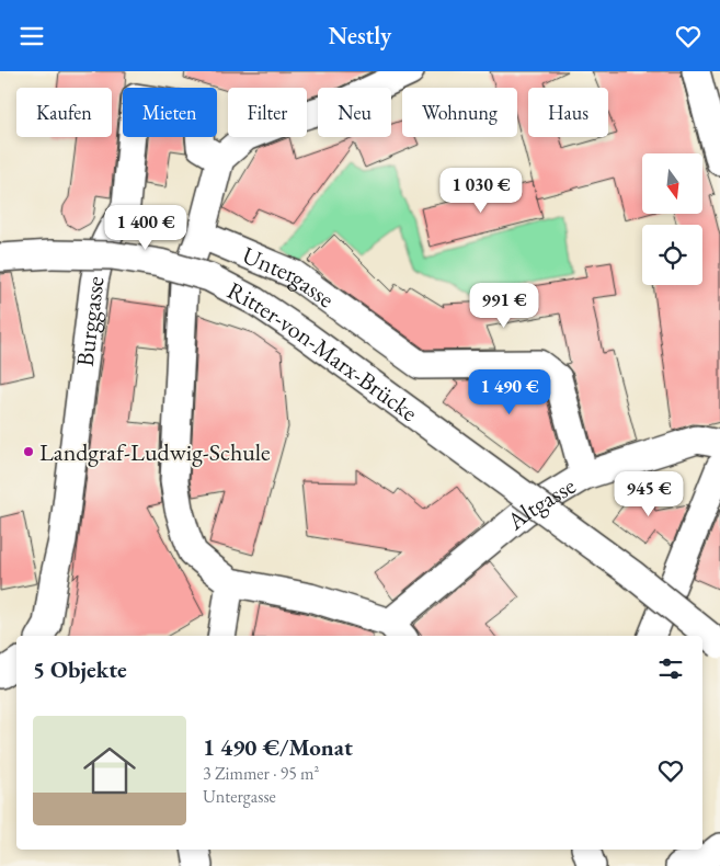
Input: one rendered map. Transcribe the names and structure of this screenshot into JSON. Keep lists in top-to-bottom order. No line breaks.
{"streets":{"street":["Untergasse","Burggasse","Ritter-von-Marx-Brücke","Altgasse"]},"crossings":[["Untergasse","Altgasse"]],"places":["Landgraf-Ludwig-Schule"],"north":"bottom","page":{"header":"Nestly","chip":["Kaufen","Mieten","Filter","Neu","Wohnung","Haus"],"price":["1 030 €","1 400 €","991 €","1 490 €","945 €"],"heading":"5 Objekte","list":[{"name":"1 490 €/Monat","note":"3 Zimmer · 95 m² · Untergasse"}]}}
